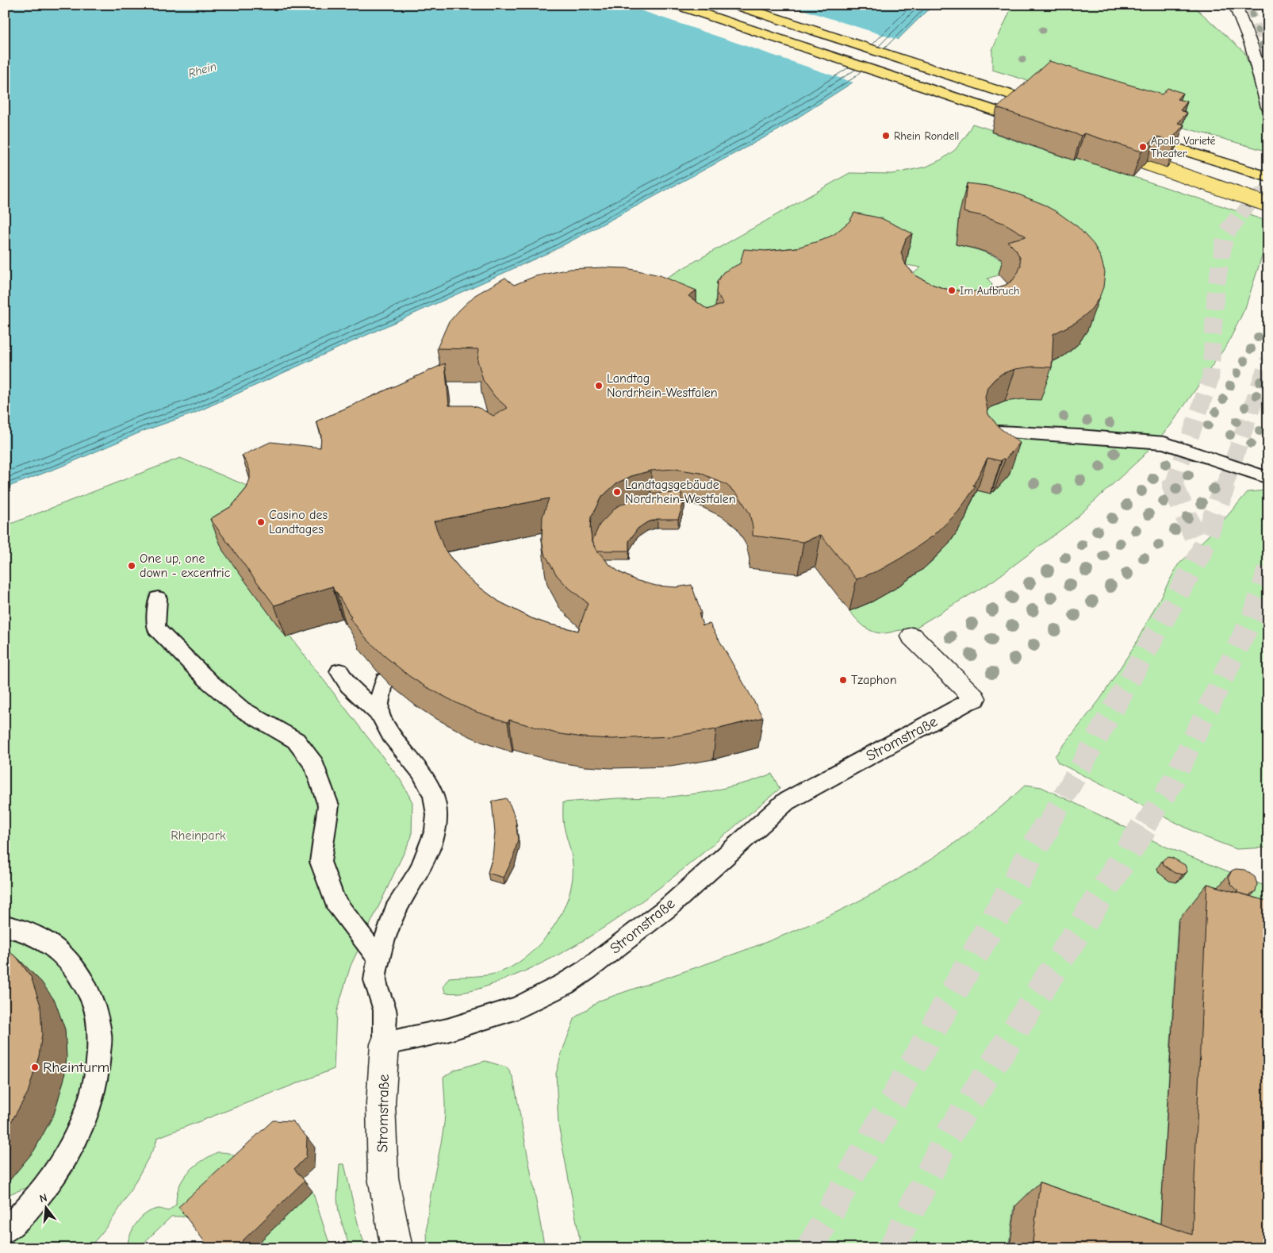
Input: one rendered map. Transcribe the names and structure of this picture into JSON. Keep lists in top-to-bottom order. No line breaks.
{"streets":{"street":["Stromstraße"]},"water":["Rhein"],"parks":["Rheinpark"],"places":["Rhein Rondell","Apollo Varieté Theater","Im Aufbruch","Landtag Nordrhein-Westfalen","Landtagsgebäude Nordrhein-Westfalen","Casino des Landtages","One up, one down - excentric","Tzaphon","Rheinturm"],"north":"top"}
